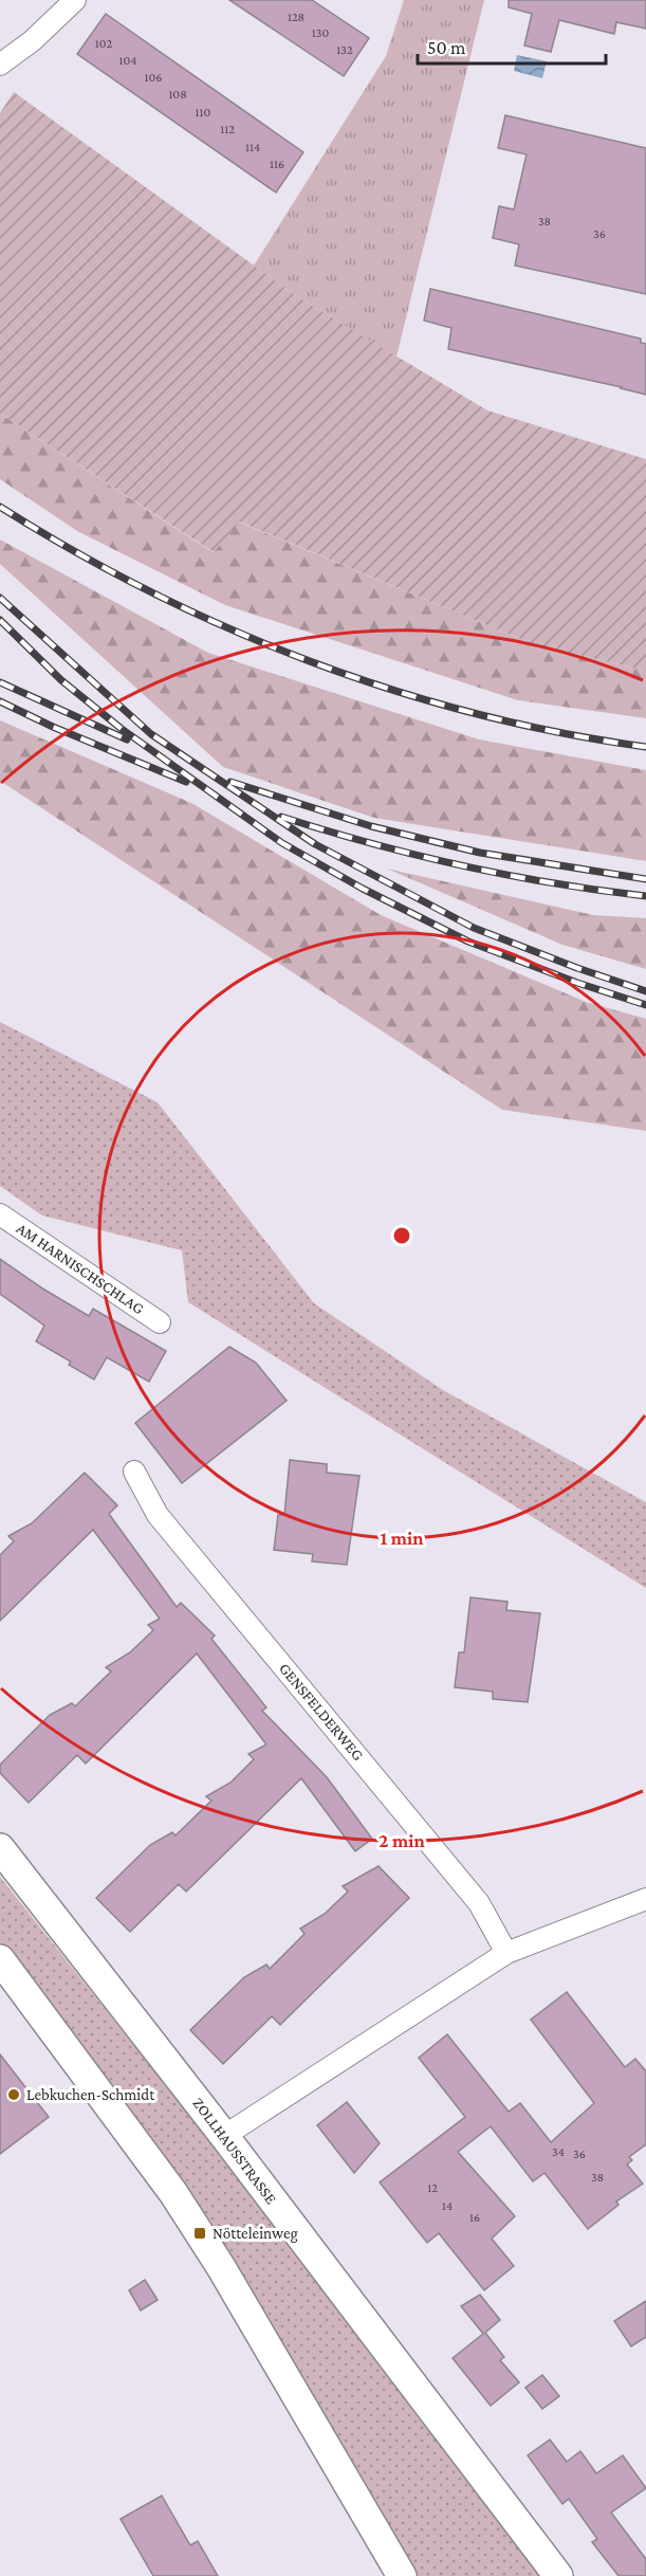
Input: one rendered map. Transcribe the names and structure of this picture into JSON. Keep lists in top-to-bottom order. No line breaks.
{"streets":{"main road":["ZOLLHAUSSTRASSE"],"street":["AM HARNISCHSCHLAG","GENSFELDERWEG"]},"places":{"other":["Lebkuchen-Schmidt"],"transit":["Nötteleinweg"]},"house_numbers":["128","130","102","132","104","106","108","110","112","114","116","38","36","34","36","38","12","14","16"],"scale_bar":"50 m","rings":["1 min","2 min"]}
